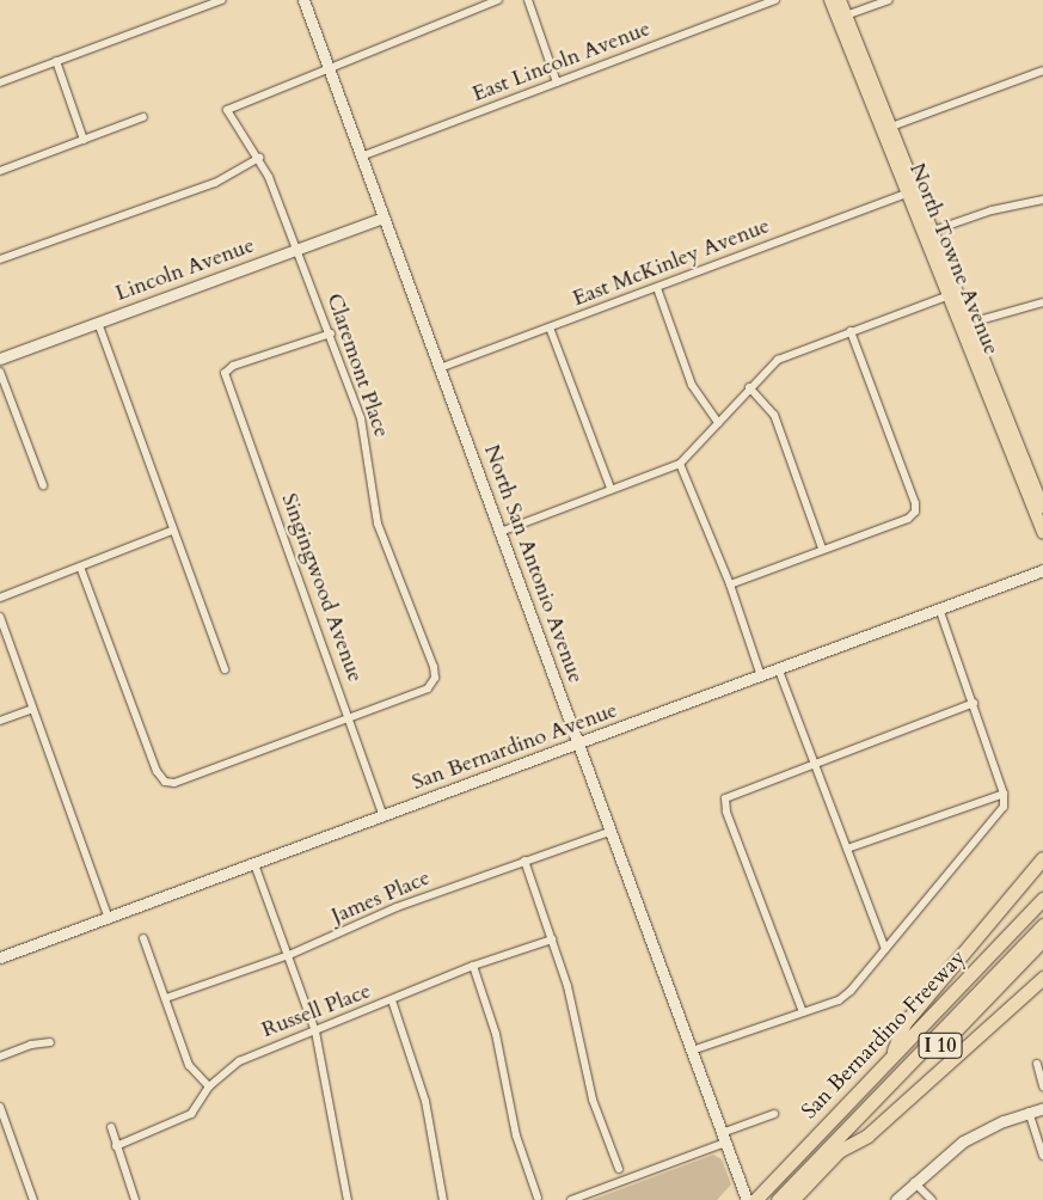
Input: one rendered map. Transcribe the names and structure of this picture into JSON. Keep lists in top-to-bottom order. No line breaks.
{"streets":{"highway":["San Bernardino Freeway","I 10"],"main road":["North Towne Avenue","Lincoln Avenue","North San Antonio Avenue","San Bernardino Avenue"],"street":["East Lincoln Avenue","East McKinley Avenue","Claremont Place","Singingwood Avenue","James Place","Russell Place"]},"crossings":[["East Lincoln Avenue","North San Antonio Avenue"],["North Towne Avenue","East McKinley Avenue"],["East McKinley Avenue","North San Antonio Avenue"],["Lincoln Avenue","Claremont Place"],["Lincoln Avenue","North San Antonio Avenue"],["Claremont Place","North San Antonio Avenue"],["Claremont Place","Singingwood Avenue"],["North San Antonio Avenue","San Bernardino Avenue"],["North San Antonio Avenue","James Place"],["Singingwood Avenue","San Bernardino Avenue"]]}
